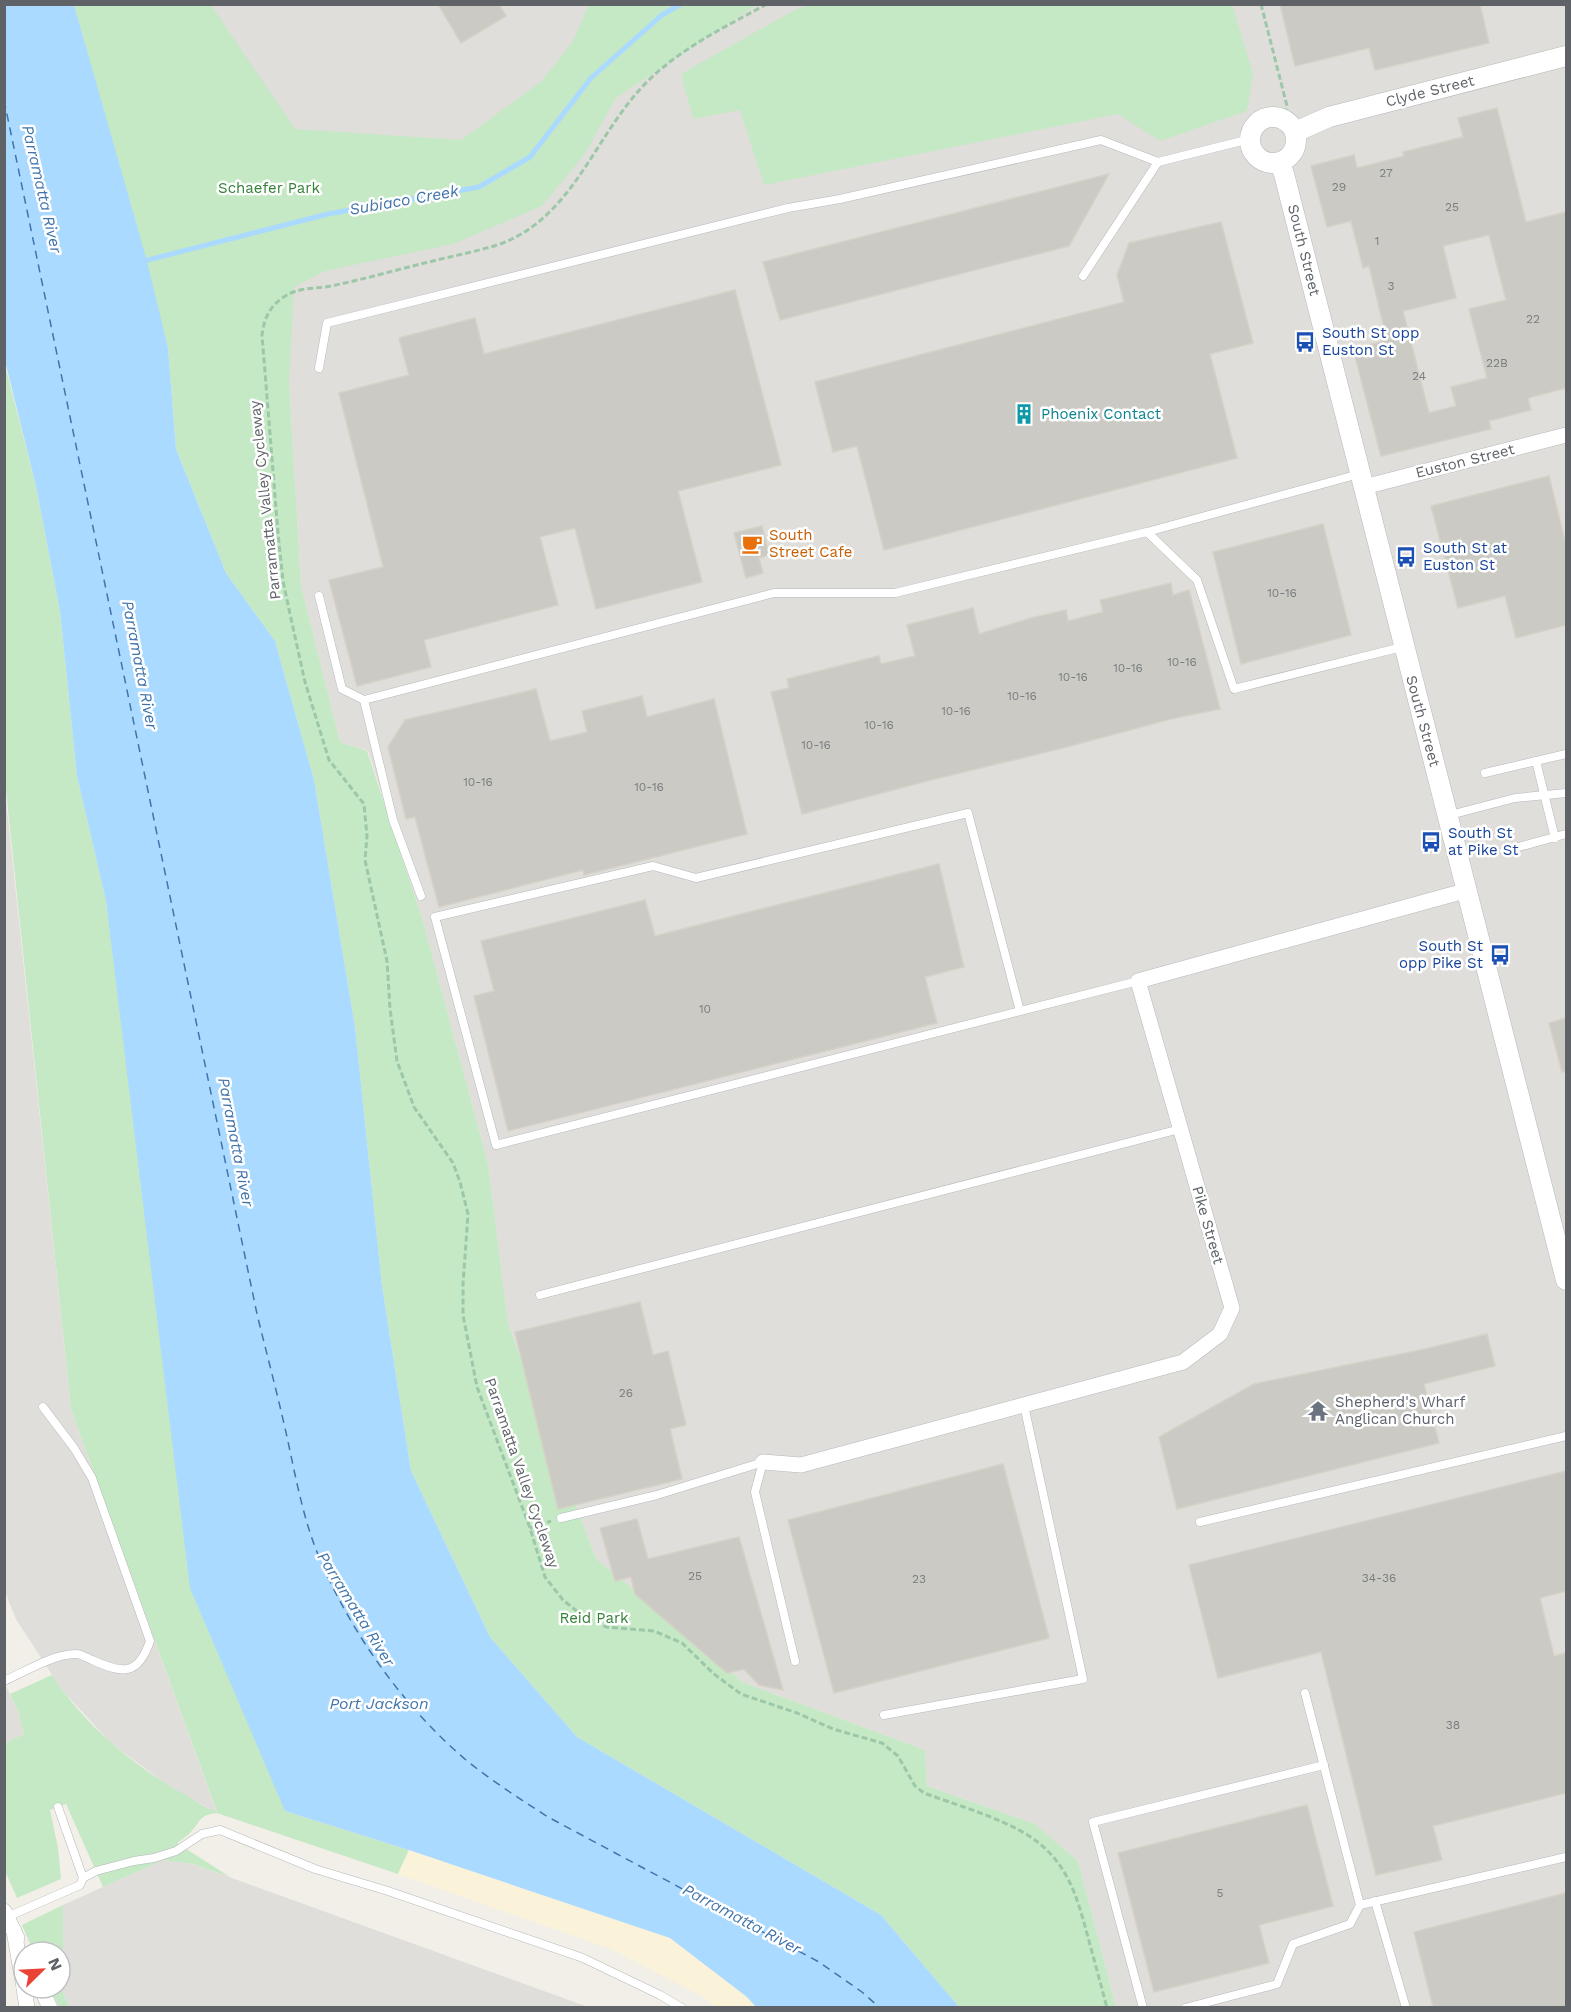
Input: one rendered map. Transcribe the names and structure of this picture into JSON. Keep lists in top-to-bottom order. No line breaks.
{"streets":{"street":["Clyde Street","South Street","Euston Street","Pike Street"],"path":["Parramatta Valley Cycleway"]},"crossings":[["Clyde Street","South Street"],["South Street","Euston Street"]],"water":["Parramatta River","Subiaco Creek","Port Jackson"],"parks":["Schaefer Park","Reid Park"],"places":{"bus stop":["South St opp Euston St","South St at Euston St","South St at Pike St","South St opp Pike St"],"building":["Phoenix Contact"],"cafe":["South Street Cafe"],"temple":["Shepherd's Wharf Anglican Church"]},"house_numbers":["27","29","25","1","3","22","22B","24","10-16","10-16","10-16","10-16","10-16","10-16","10-16","10-16","10-16","10-16","10","26","25","34-36","23","38","5"],"north":"top right"}
